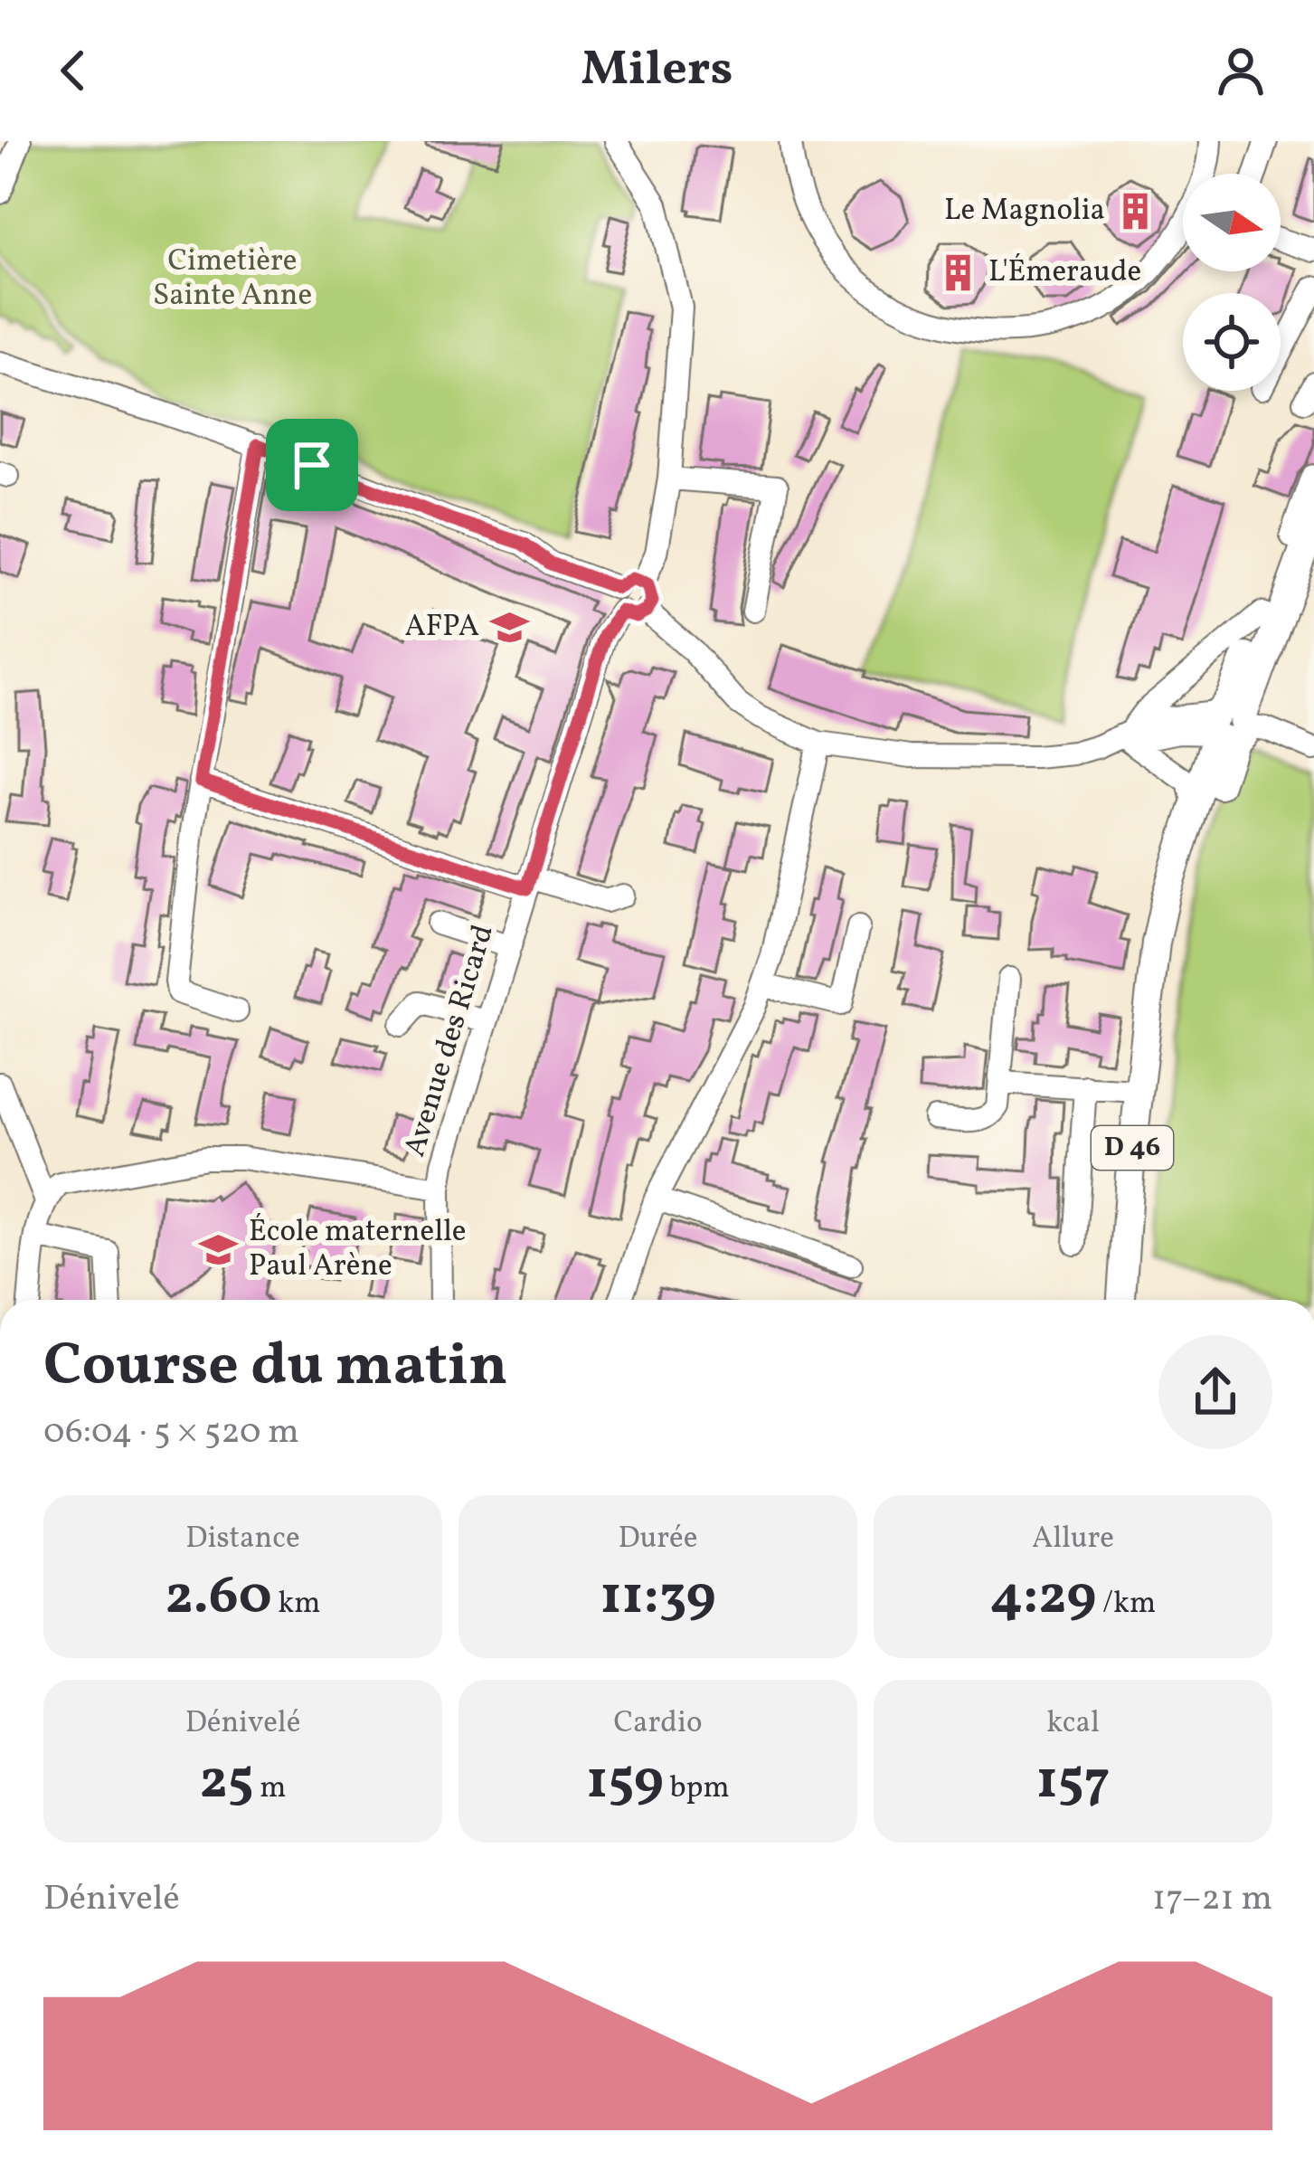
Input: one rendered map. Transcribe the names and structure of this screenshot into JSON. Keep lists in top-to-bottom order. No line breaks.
{"streets":{"main road":["D 46"],"street":["Avenue des Ricard"]},"parks":["Cimetière Sainte Anne"],"places":{"building":["Le Magnolia","L'Émeraude"],"school or university":["AFPA","École maternelle Paul Arène"]},"north":"right","page":{"header":"Milers","heading":["Course du matin","06:04 · 5 × 520 m"],"stats":[["Distance","2.60 km"],["Durée","11:39"],["Allure","4:29 /km"],["Dénivelé","25 m"],["Cardio","159 bpm"],["kcal","157"]],"chart":["Dénivelé","17–21 m"]}}
